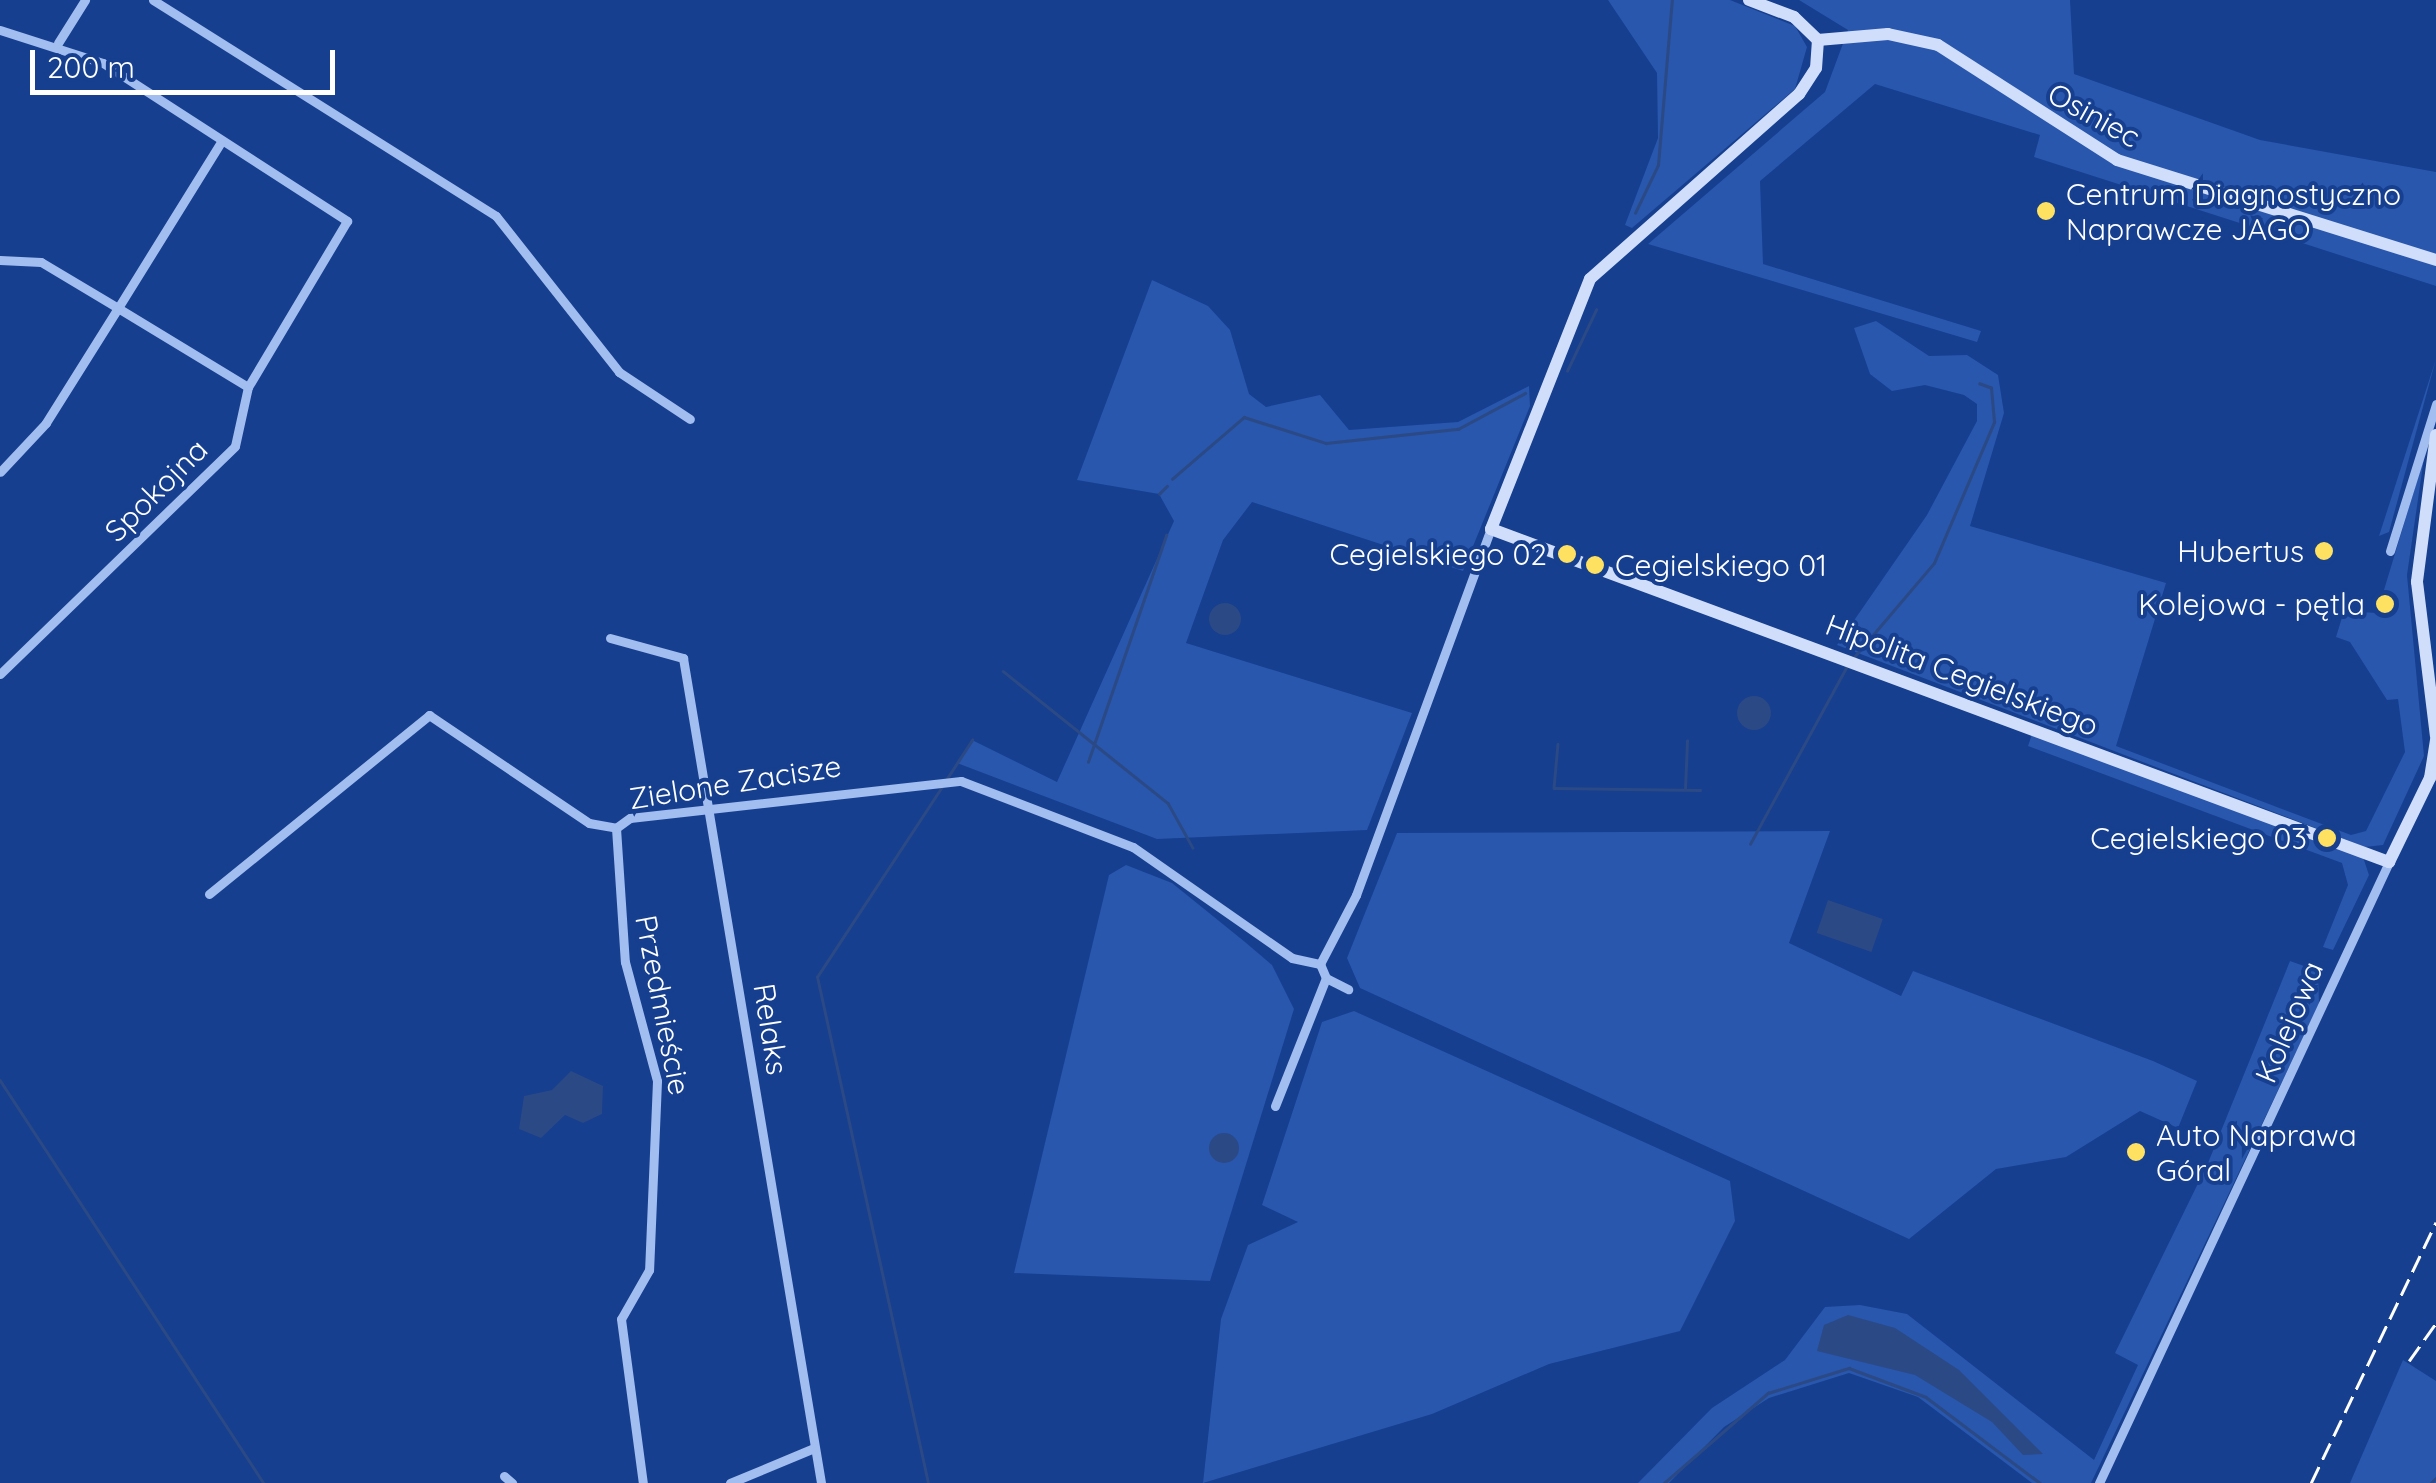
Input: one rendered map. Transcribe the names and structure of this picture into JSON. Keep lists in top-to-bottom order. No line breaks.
{"streets":{"street":["Osiniec","Spokojna","Hipolita Cegielskiego","Zielone Zacisze","Przedmieście","Kolejowa","Relaks"]},"crossings":[["Hipolita Cegielskiego","Kolejowa"],["Zielone Zacisze","Przedmieście"],["Zielone Zacisze","Relaks"]],"places":["Centrum Diagnostyczno Naprawcze JAGO","Hubertus","Cegielskiego 02","Cegielskiego 01","Kolejowa - pętla","Cegielskiego 03","Auto Naprawa Góral"],"scale_bar":"200 m"}
